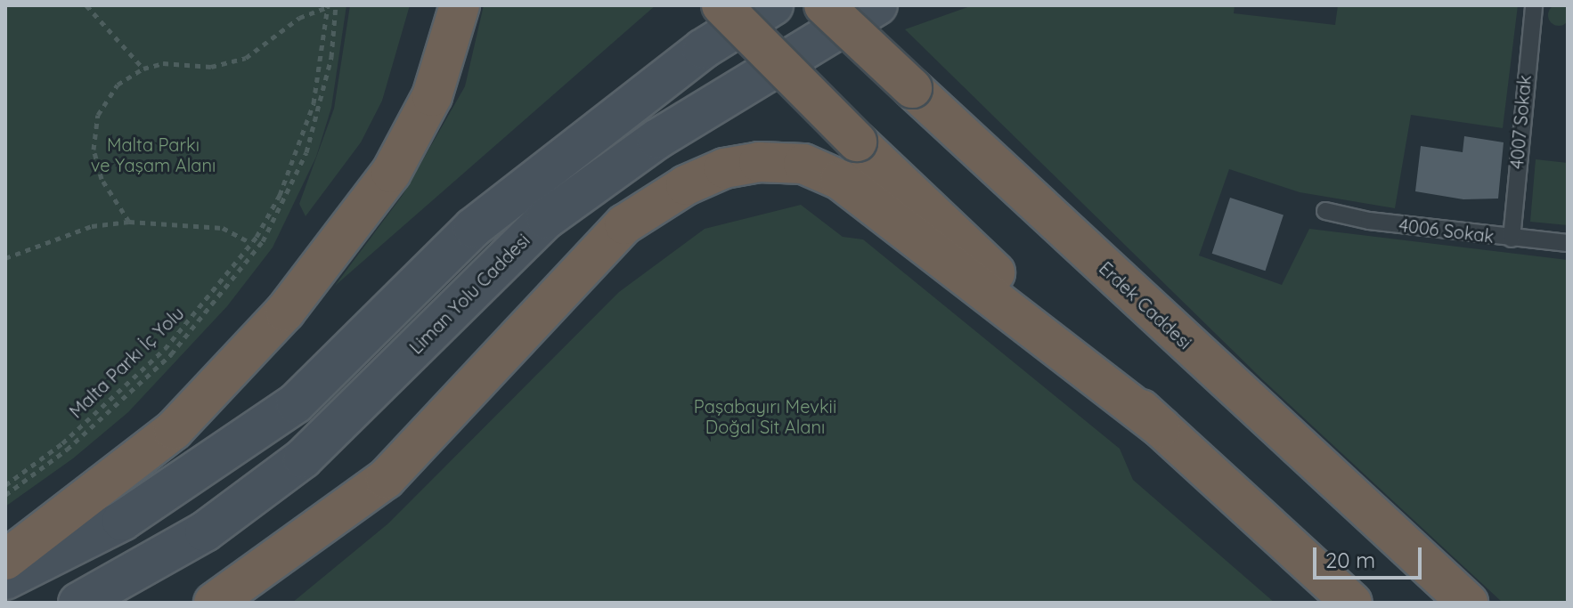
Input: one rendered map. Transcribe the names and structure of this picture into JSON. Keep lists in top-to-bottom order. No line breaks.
{"streets":{"highway":["Erdek Caddesi"],"main road":["Liman Yolu Caddesi"],"lane":["4007 Sokak","4006 Sokak"],"path":["Malta Parkı İç Yolu"]},"crossings":[["4007 Sokak","4006 Sokak"]],"parks":["Malta Parkı ve Yaşam Alanı","Paşabayırı Mevkii Doğal Sit Alanı"],"scale_bar":"20 m"}
